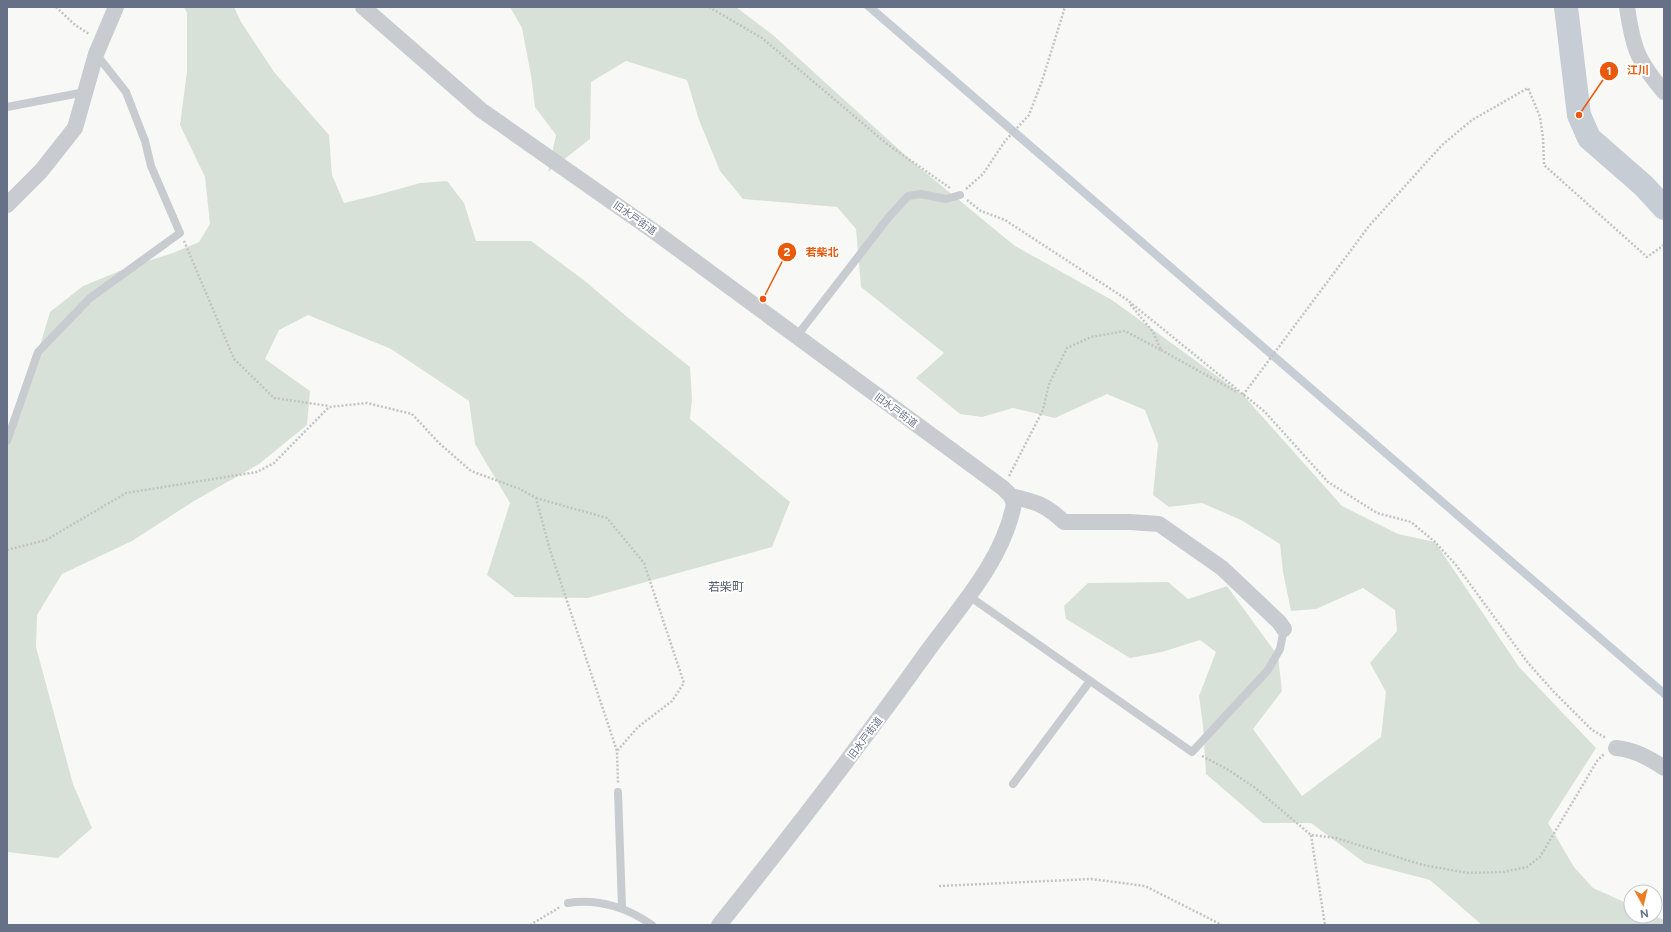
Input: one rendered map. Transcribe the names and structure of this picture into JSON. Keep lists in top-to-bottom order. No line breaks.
{"streets":{"street":["旧水戸街道"]},"districts":["若柴町"],"places":["江川","若柴北"],"north":"bottom"}
